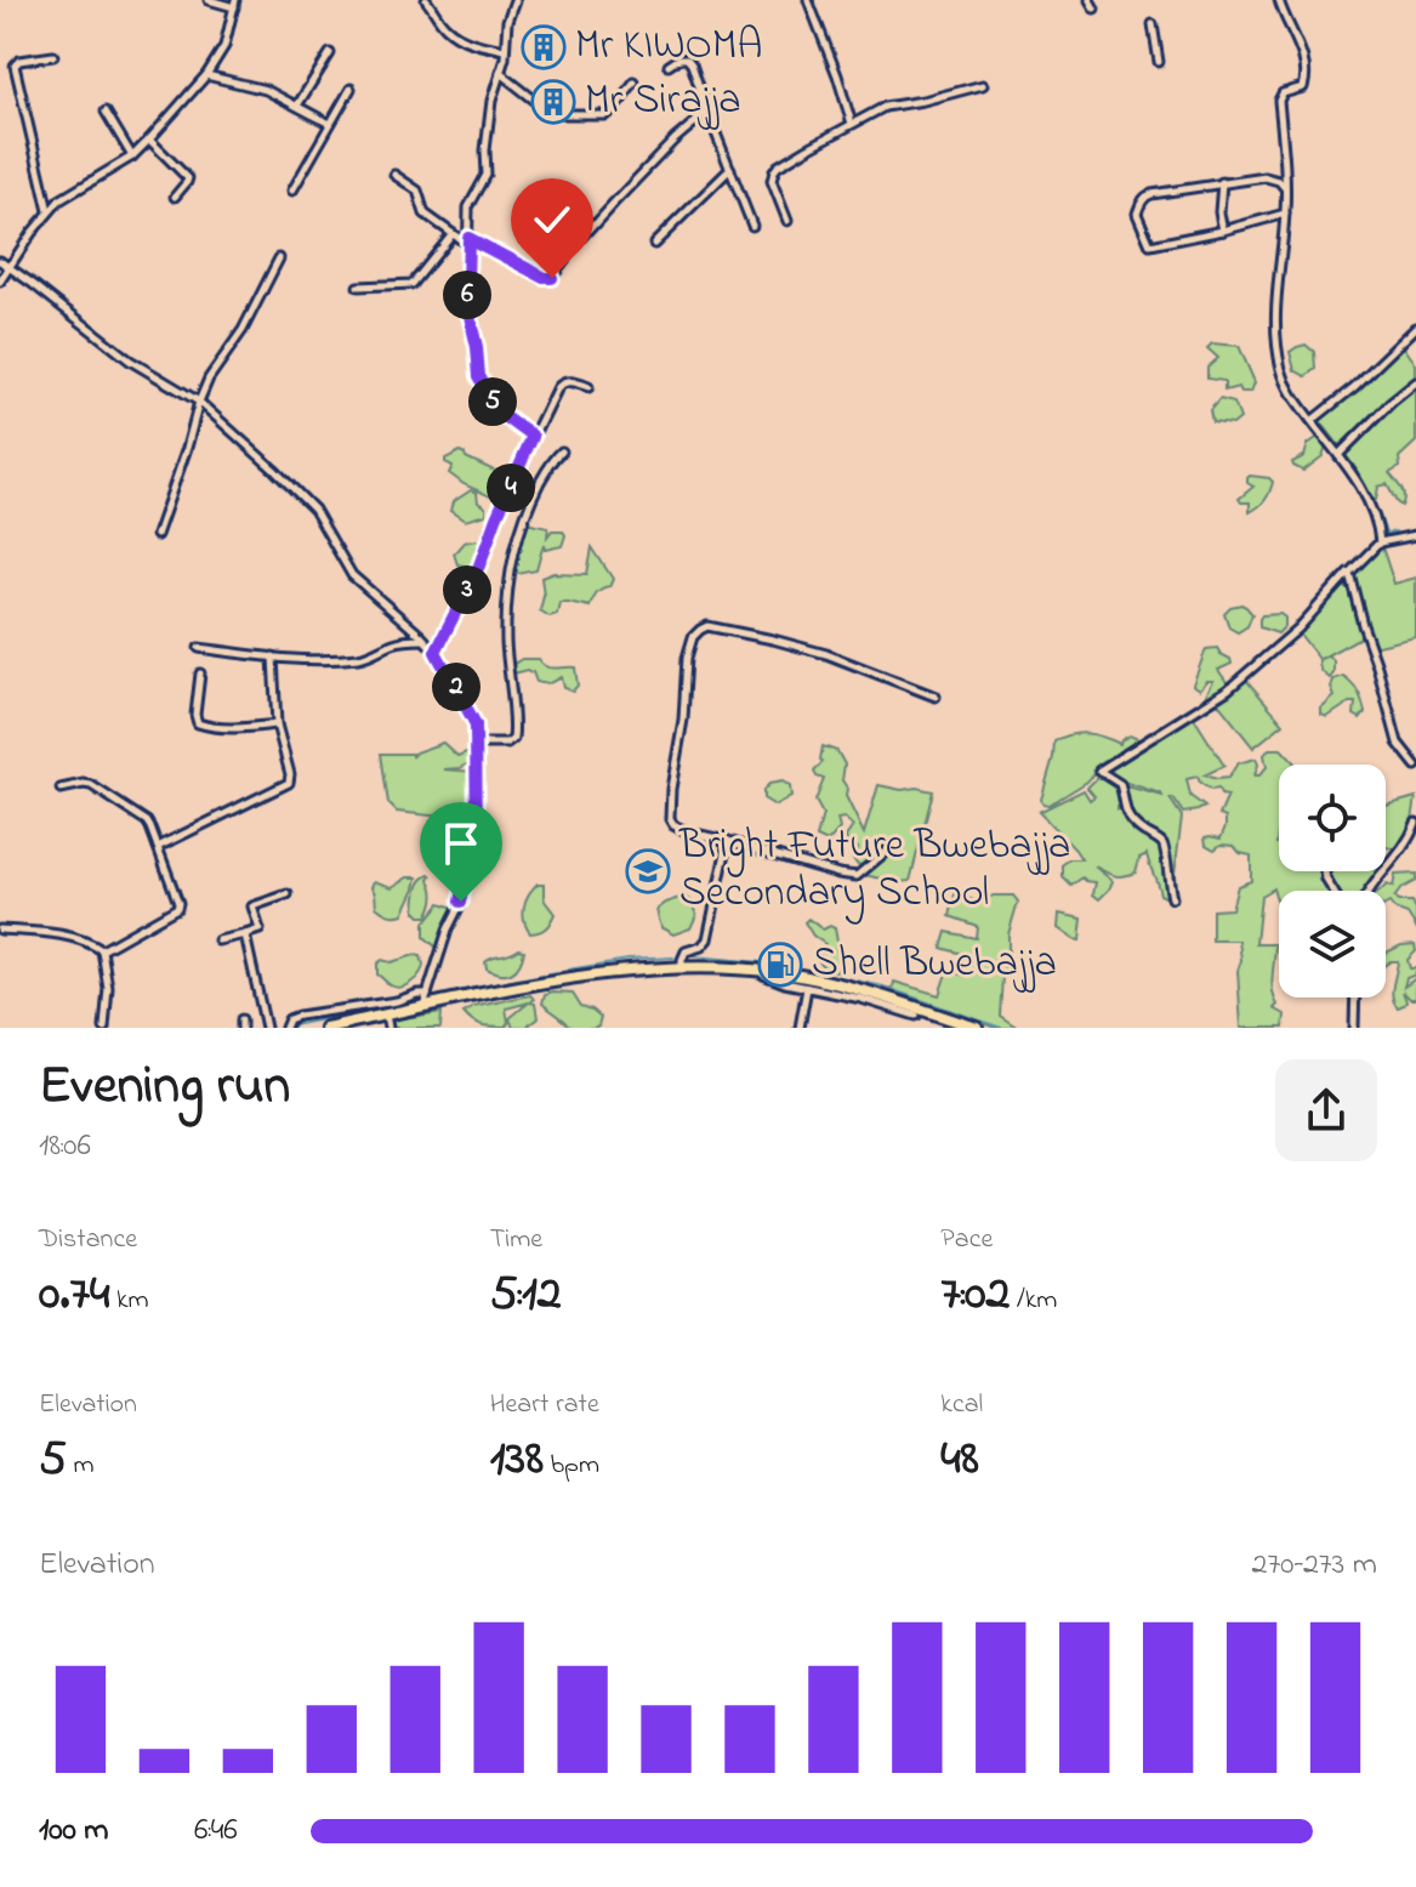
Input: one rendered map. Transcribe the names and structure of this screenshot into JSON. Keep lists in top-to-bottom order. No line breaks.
{"places":{"building":["Mr KIWOMA","Mr Sirajja"],"school or university":["Bright Future Bwebajja Secondary School"],"fuel station":["Shell Bwebajja"]},"page":{"pins":["6","5","4","3","2"],"heading":["Evening run","18:06"],"stats":[["Distance","0.74 km"],["Time","5:12"],["Pace","7:02 /km"],["Elevation","5 m"],["Heart rate","138 bpm"],["kcal","48"]],"chart":["Elevation","270–273 m"],"list":[{"name":"100 m","note":"6:46"}]}}
